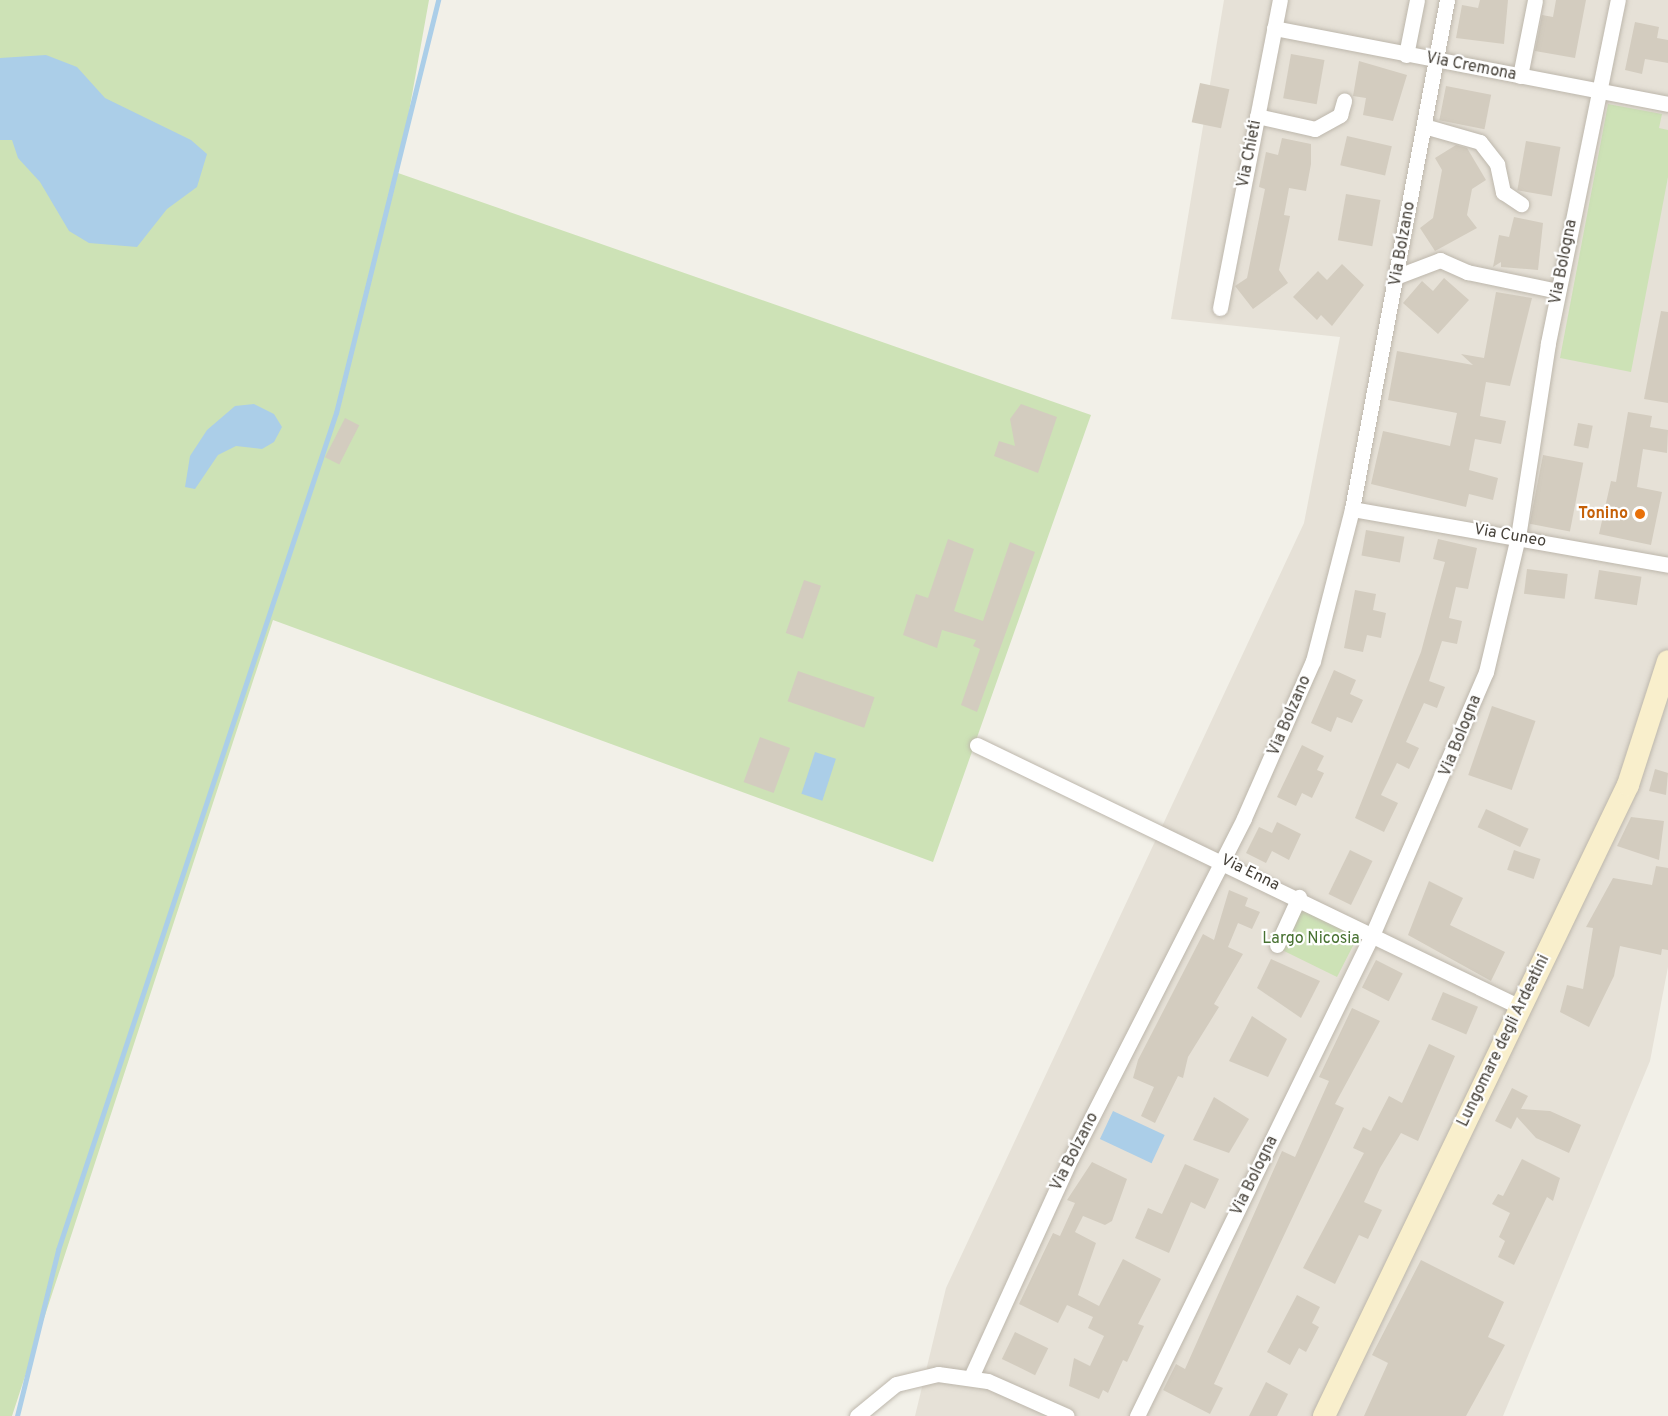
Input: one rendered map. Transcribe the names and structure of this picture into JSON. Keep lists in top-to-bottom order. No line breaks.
{"streets":{"main road":["Lungomare degli Ardeatini"],"street":["Via Cremona","Via Chieti","Via Bolzano","Via Bologna","Via Cuneo","Via Enna"]},"crossings":[["Via Cremona","Via Chieti"],["Via Cremona","Via Bolzano"],["Via Cremona","Via Bologna"],["Via Bolzano","Via Cuneo"],["Via Bolzano","Via Enna"],["Via Bologna","Via Cuneo"],["Via Bologna","Via Enna"],["Via Enna","Lungomare degli Ardeatini"]],"parks":["Largo Nicosia"],"places":["Tonino"]}
